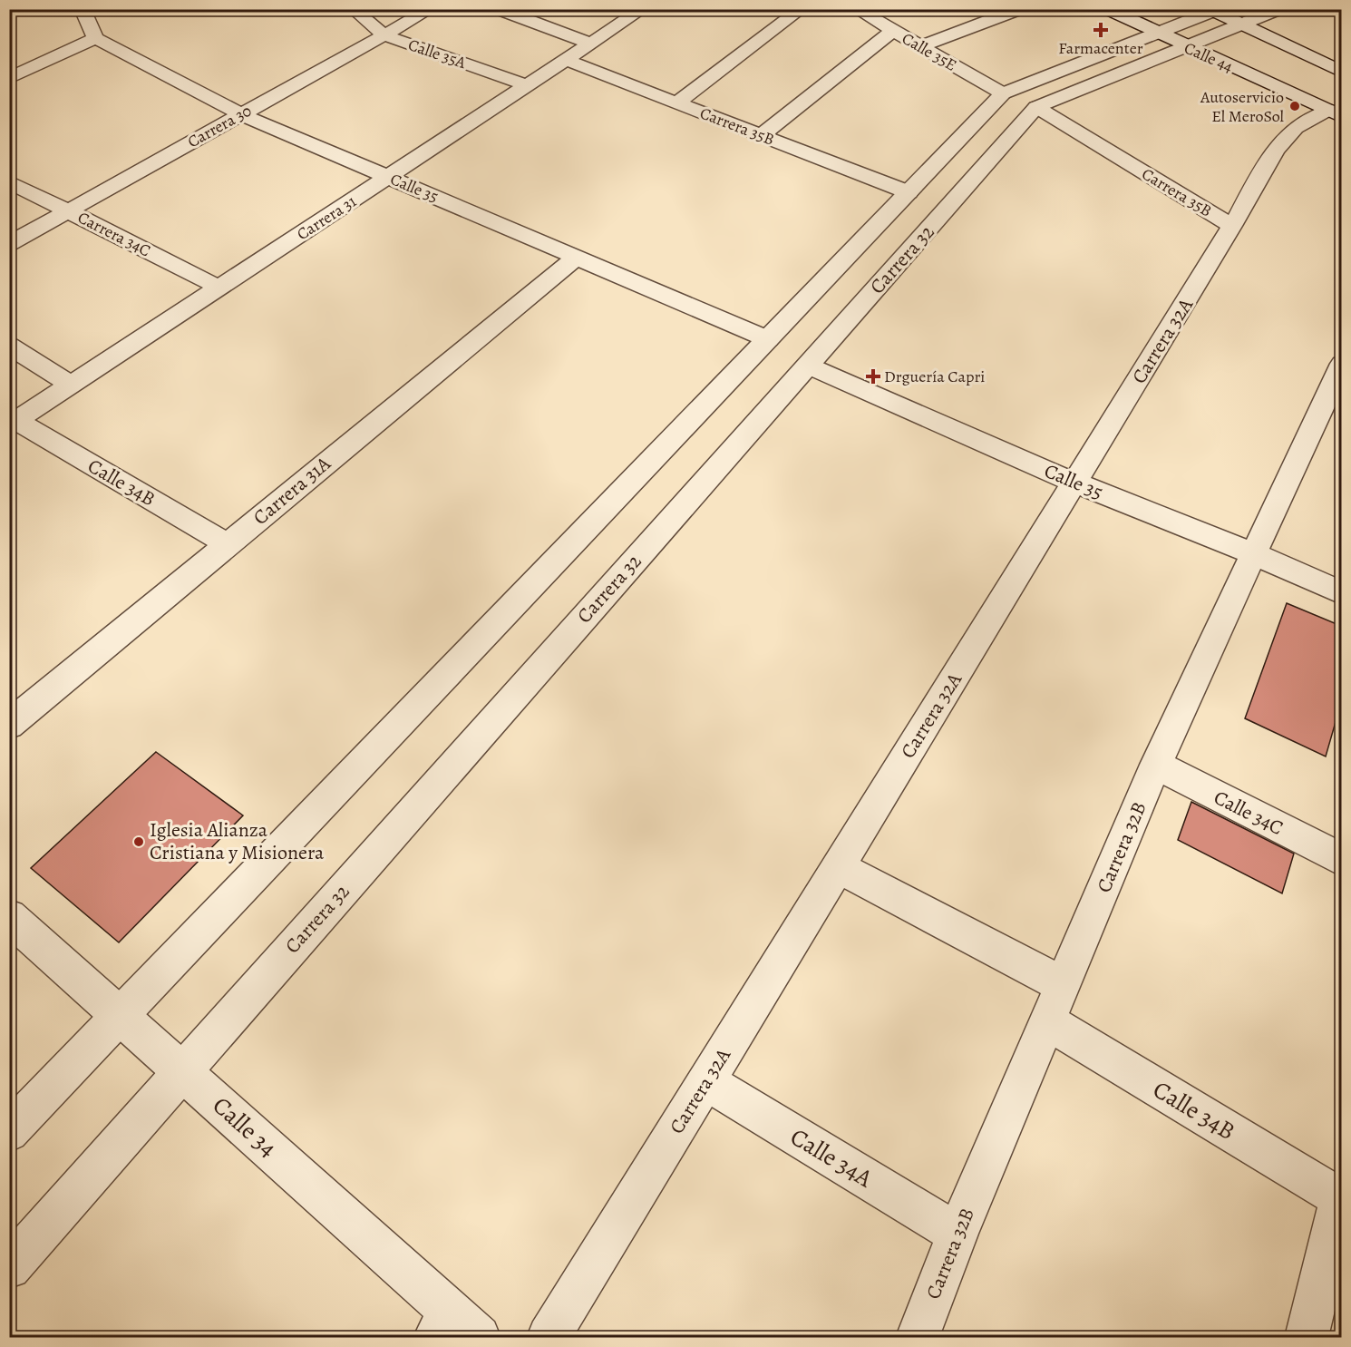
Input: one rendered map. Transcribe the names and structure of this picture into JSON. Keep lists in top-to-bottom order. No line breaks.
{"streets":{"street":["Calle 35E","Calle 35A","Calle 44","Carrera 30","Carrera 35B","Calle 35","Carrera 31","Carrera 34C","Carrera 32","Carrera 32A","Calle 34B","Carrera 31A","Calle 34C","Carrera 32B","Calle 34","Calle 34A"]},"crossings":[["Calle 35E","Carrera 32"],["Calle 35A","Carrera 30"],["Calle 35A","Carrera 31"],["Calle 44","Carrera 32"],["Calle 44","Carrera 32A"],["Carrera 30","Calle 35"],["Carrera 30","Carrera 34C"],["Carrera 35B","Carrera 31"],["Carrera 35B","Carrera 32"],["Carrera 35B","Carrera 32A"],["Calle 35","Carrera 31"],["Calle 35","Carrera 32"],["Calle 35","Carrera 32A"],["Calle 35","Carrera 31A"],["Calle 35","Carrera 32B"],["Carrera 31","Carrera 34C"],["Carrera 31","Calle 34B"],["Carrera 32","Calle 34"],["Carrera 32A","Calle 34A"],["Calle 34B","Carrera 31A"],["Calle 34B","Carrera 32B"],["Calle 34C","Carrera 32B"],["Carrera 32B","Calle 34A"]],"places":{"health":["Farmacenter","Drguería Capri"],"other":["Autoservicio El MeroSol","Iglesia Alianza Cristiana y Misionera"]}}
